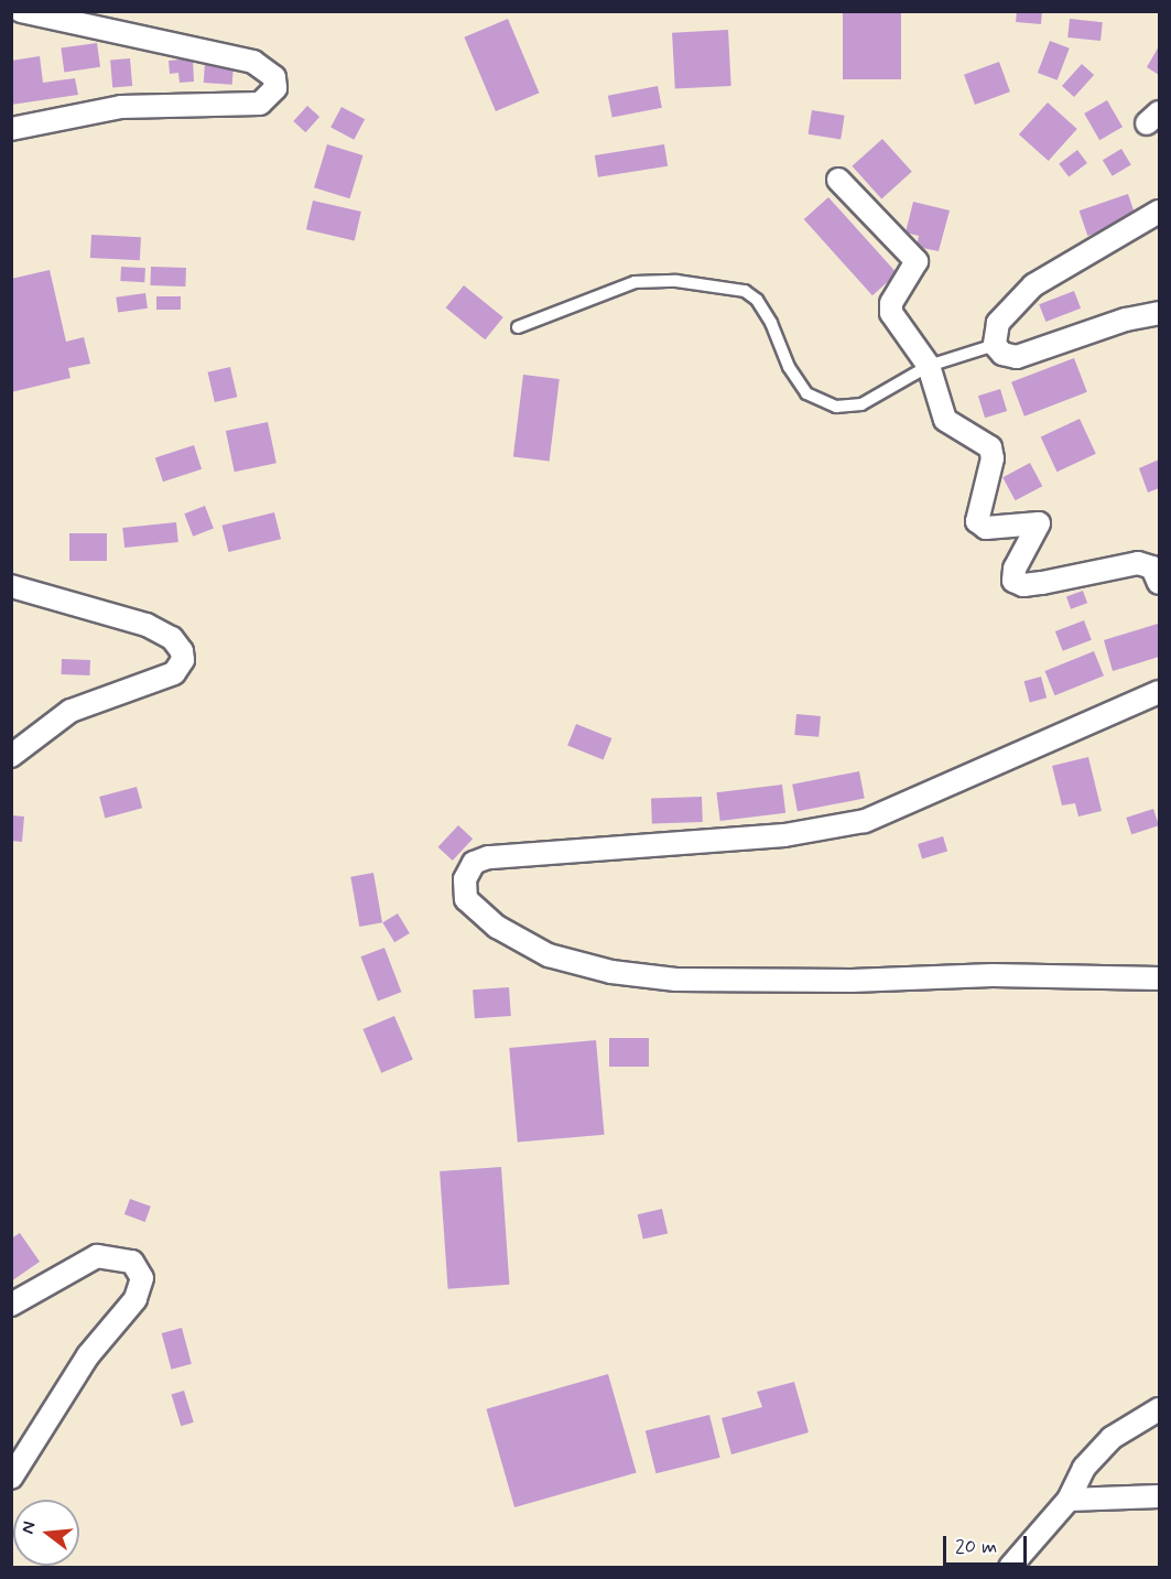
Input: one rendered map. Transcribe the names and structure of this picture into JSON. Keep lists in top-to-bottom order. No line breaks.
{"scale_bar":"20 m","north":"left"}
